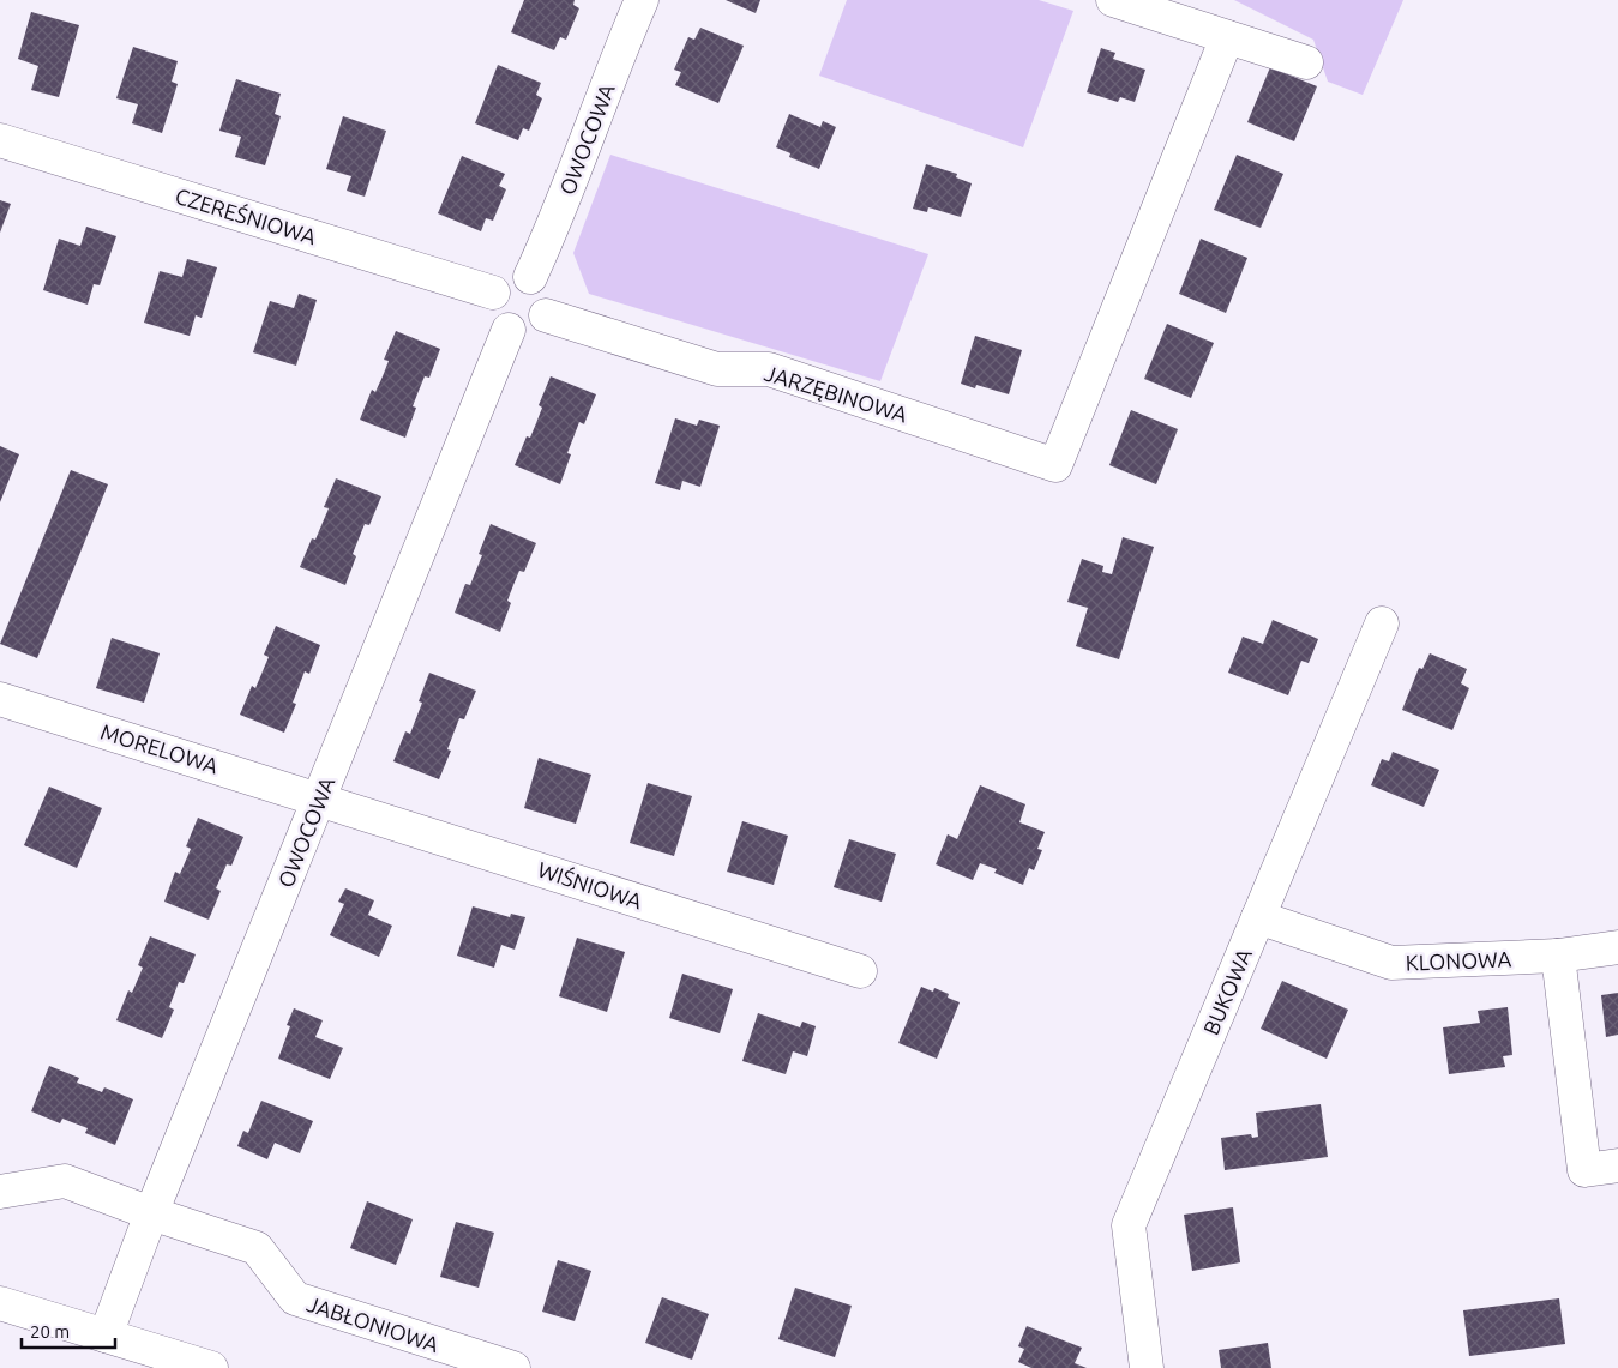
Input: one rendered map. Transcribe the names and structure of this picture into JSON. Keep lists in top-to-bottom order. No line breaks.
{"streets":{"street":["OWOCOWA","CZEREŚNIOWA","JARZĘBINOWA","MORELOWA","WIŚNIOWA","KLONOWA","BUKOWA","JABŁONIOWA"]},"crossings":[["OWOCOWA","CZEREŚNIOWA"],["OWOCOWA","JARZĘBINOWA"],["OWOCOWA","MORELOWA"],["OWOCOWA","WIŚNIOWA"],["OWOCOWA","JABŁONIOWA"],["CZEREŚNIOWA","JARZĘBINOWA"],["MORELOWA","WIŚNIOWA"],["KLONOWA","BUKOWA"]],"scale_bar":"20 m"}
